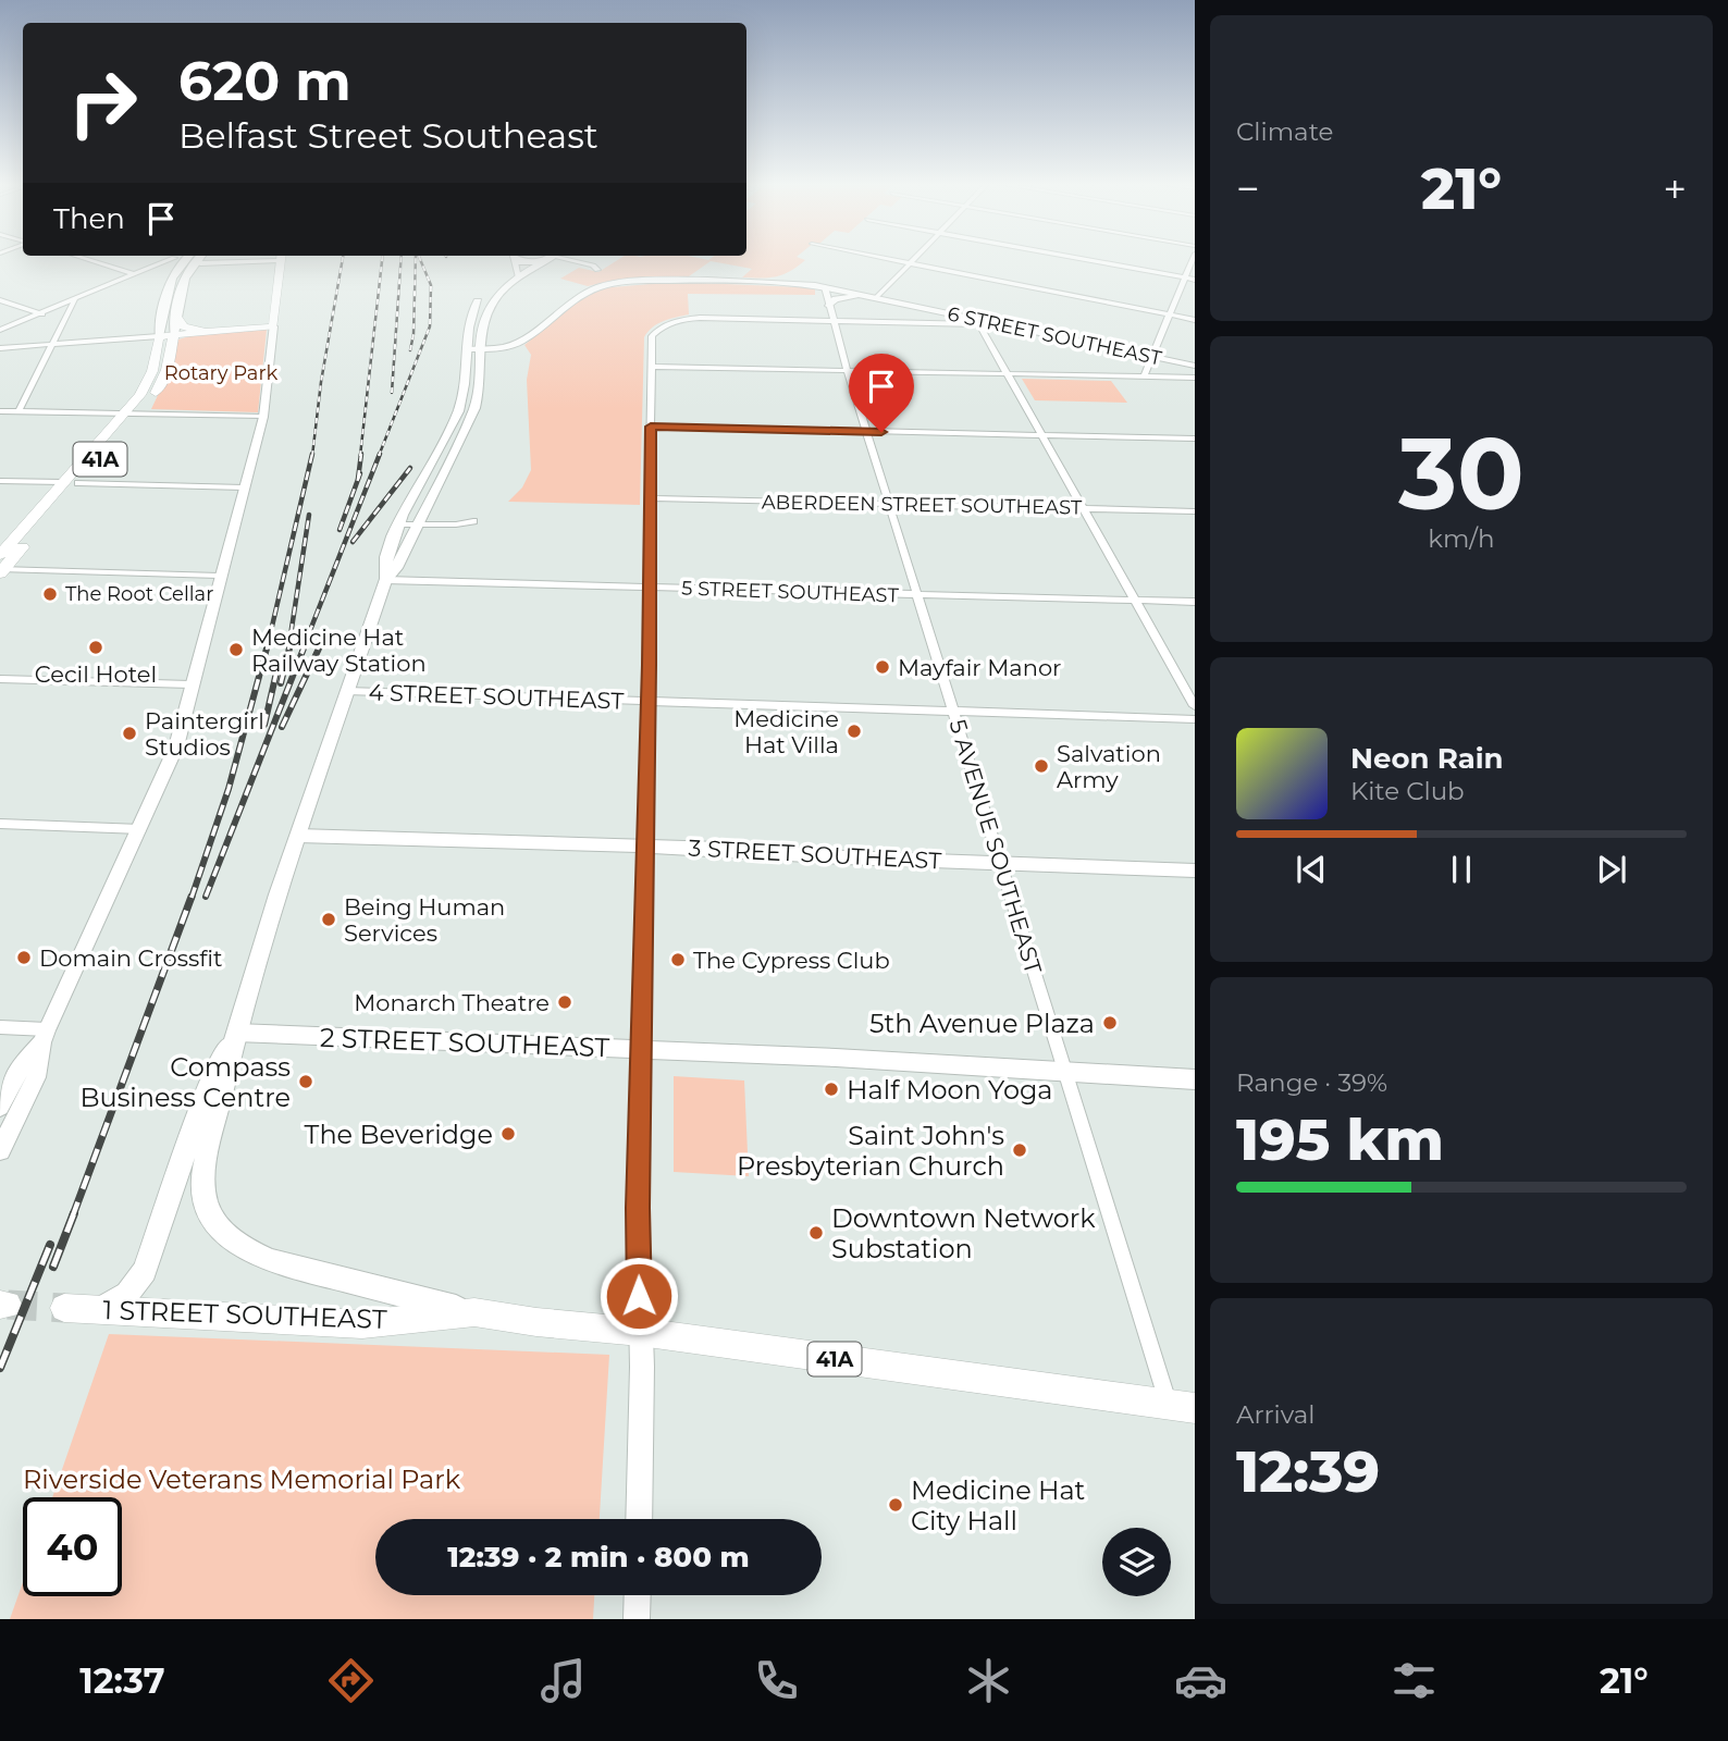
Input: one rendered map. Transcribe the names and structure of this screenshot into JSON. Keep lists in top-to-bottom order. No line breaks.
{"streets":{"main road":["41A","1 STREET SOUTHEAST"],"street":["6 STREET SOUTHEAST","ABERDEEN STREET SOUTHEAST","5 STREET SOUTHEAST","4 STREET SOUTHEAST","5 AVENUE SOUTHEAST","3 STREET SOUTHEAST","2 STREET SOUTHEAST"]},"crossings":[["6 STREET SOUTHEAST","5 AVENUE SOUTHEAST"],["ABERDEEN STREET SOUTHEAST","5 AVENUE SOUTHEAST"],["5 STREET SOUTHEAST","5 AVENUE SOUTHEAST"],["4 STREET SOUTHEAST","5 AVENUE SOUTHEAST"],["5 AVENUE SOUTHEAST","3 STREET SOUTHEAST"],["5 AVENUE SOUTHEAST","2 STREET SOUTHEAST"],["5 AVENUE SOUTHEAST","1 STREET SOUTHEAST"]],"parks":["Rotary Park","Riverside Veterans Memorial Park"],"places":["The Root Cellar","Cecil Hotel","Medicine Hat Railway Station","Mayfair Manor","Medicine Hat Villa","Paintergirl Studios","Salvation Army","Being Human Services","Domain Crossfit","The Cypress Club","Monarch Theatre","5th Avenue Plaza","Compass Business Centre","Half Moon Yoga","The Beveridge","Saint John's Presbyterian Church","Downtown Network Substation","Medicine Hat City Hall"],"page":{"tile":["Climate",["30","km/h"],["Range · 39%","195 km"],["Arrival","12:39"]],"turn":["620 m","Belfast Street Southeast"],"heat":["−","21°","+"],"then":"Then","song":["Neon Rain","Kite Club"],"limit":"40","trip":"12:39 · 2 min · 800 m","tabs":["12:37","21°"]}}
